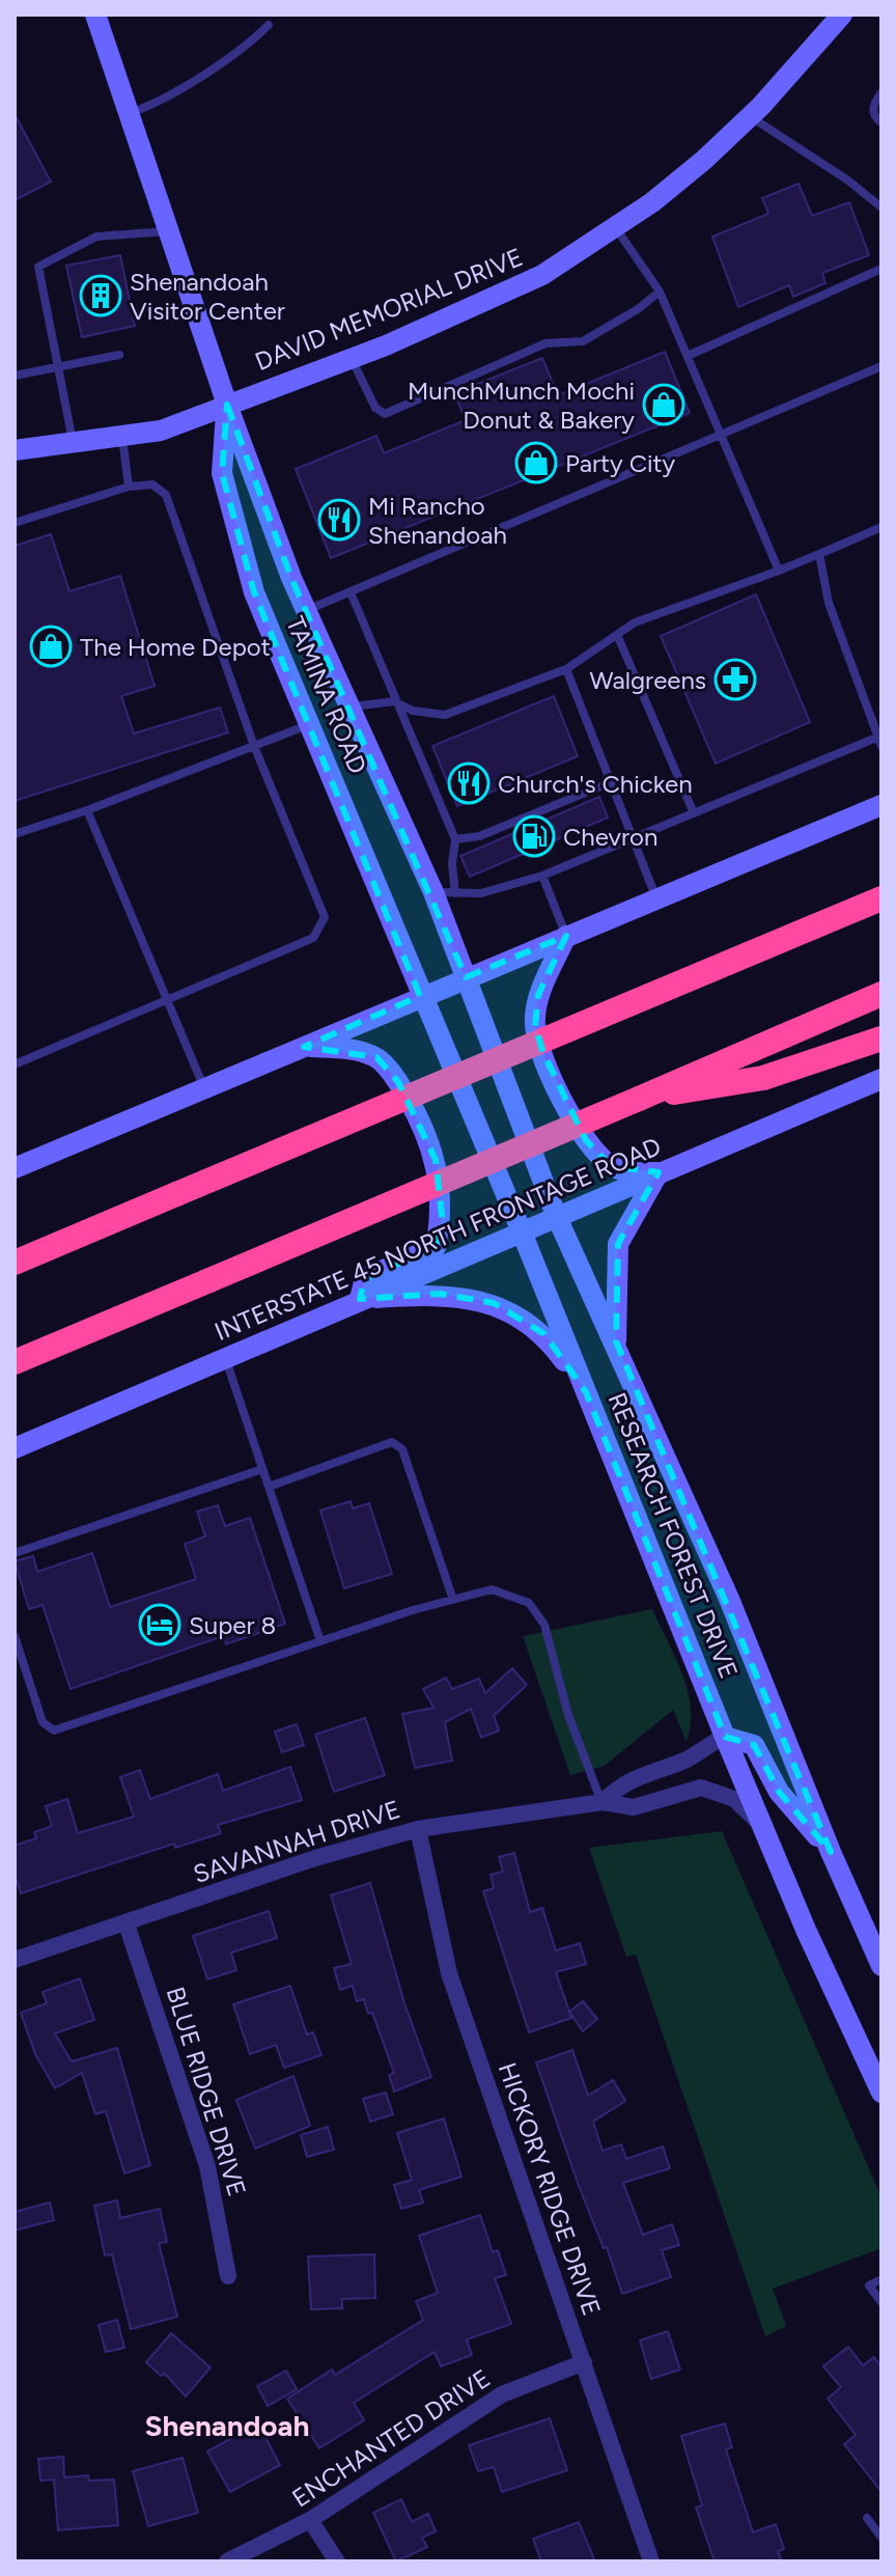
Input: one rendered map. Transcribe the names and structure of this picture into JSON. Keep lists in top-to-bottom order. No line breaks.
{"streets":{"main road":["DAVID MEMORIAL DRIVE","TAMINA ROAD","INTERSTATE 45 NORTH FRONTAGE ROAD","RESEARCH FOREST DRIVE"],"street":["SAVANNAH DRIVE","BLUE RIDGE DRIVE","HICKORY RIDGE DRIVE","ENCHANTED DRIVE"]},"crossings":[["DAVID MEMORIAL DRIVE","TAMINA ROAD"],["TAMINA ROAD","RESEARCH FOREST DRIVE"],["INTERSTATE 45 NORTH FRONTAGE ROAD","RESEARCH FOREST DRIVE"],["RESEARCH FOREST DRIVE","SAVANNAH DRIVE"],["SAVANNAH DRIVE","BLUE RIDGE DRIVE"],["SAVANNAH DRIVE","HICKORY RIDGE DRIVE"],["HICKORY RIDGE DRIVE","ENCHANTED DRIVE"]],"districts":["Shenandoah"],"places":{"building":["Shenandoah Visitor Center"],"shop":["MunchMunch Mochi Donut & Bakery","Party City","The Home Depot"],"restaurant":["Mi Rancho Shenandoah","Church's Chicken"],"pharmacy":["Walgreens"],"fuel station":["Chevron"],"hotel":["Super 8"]}}
